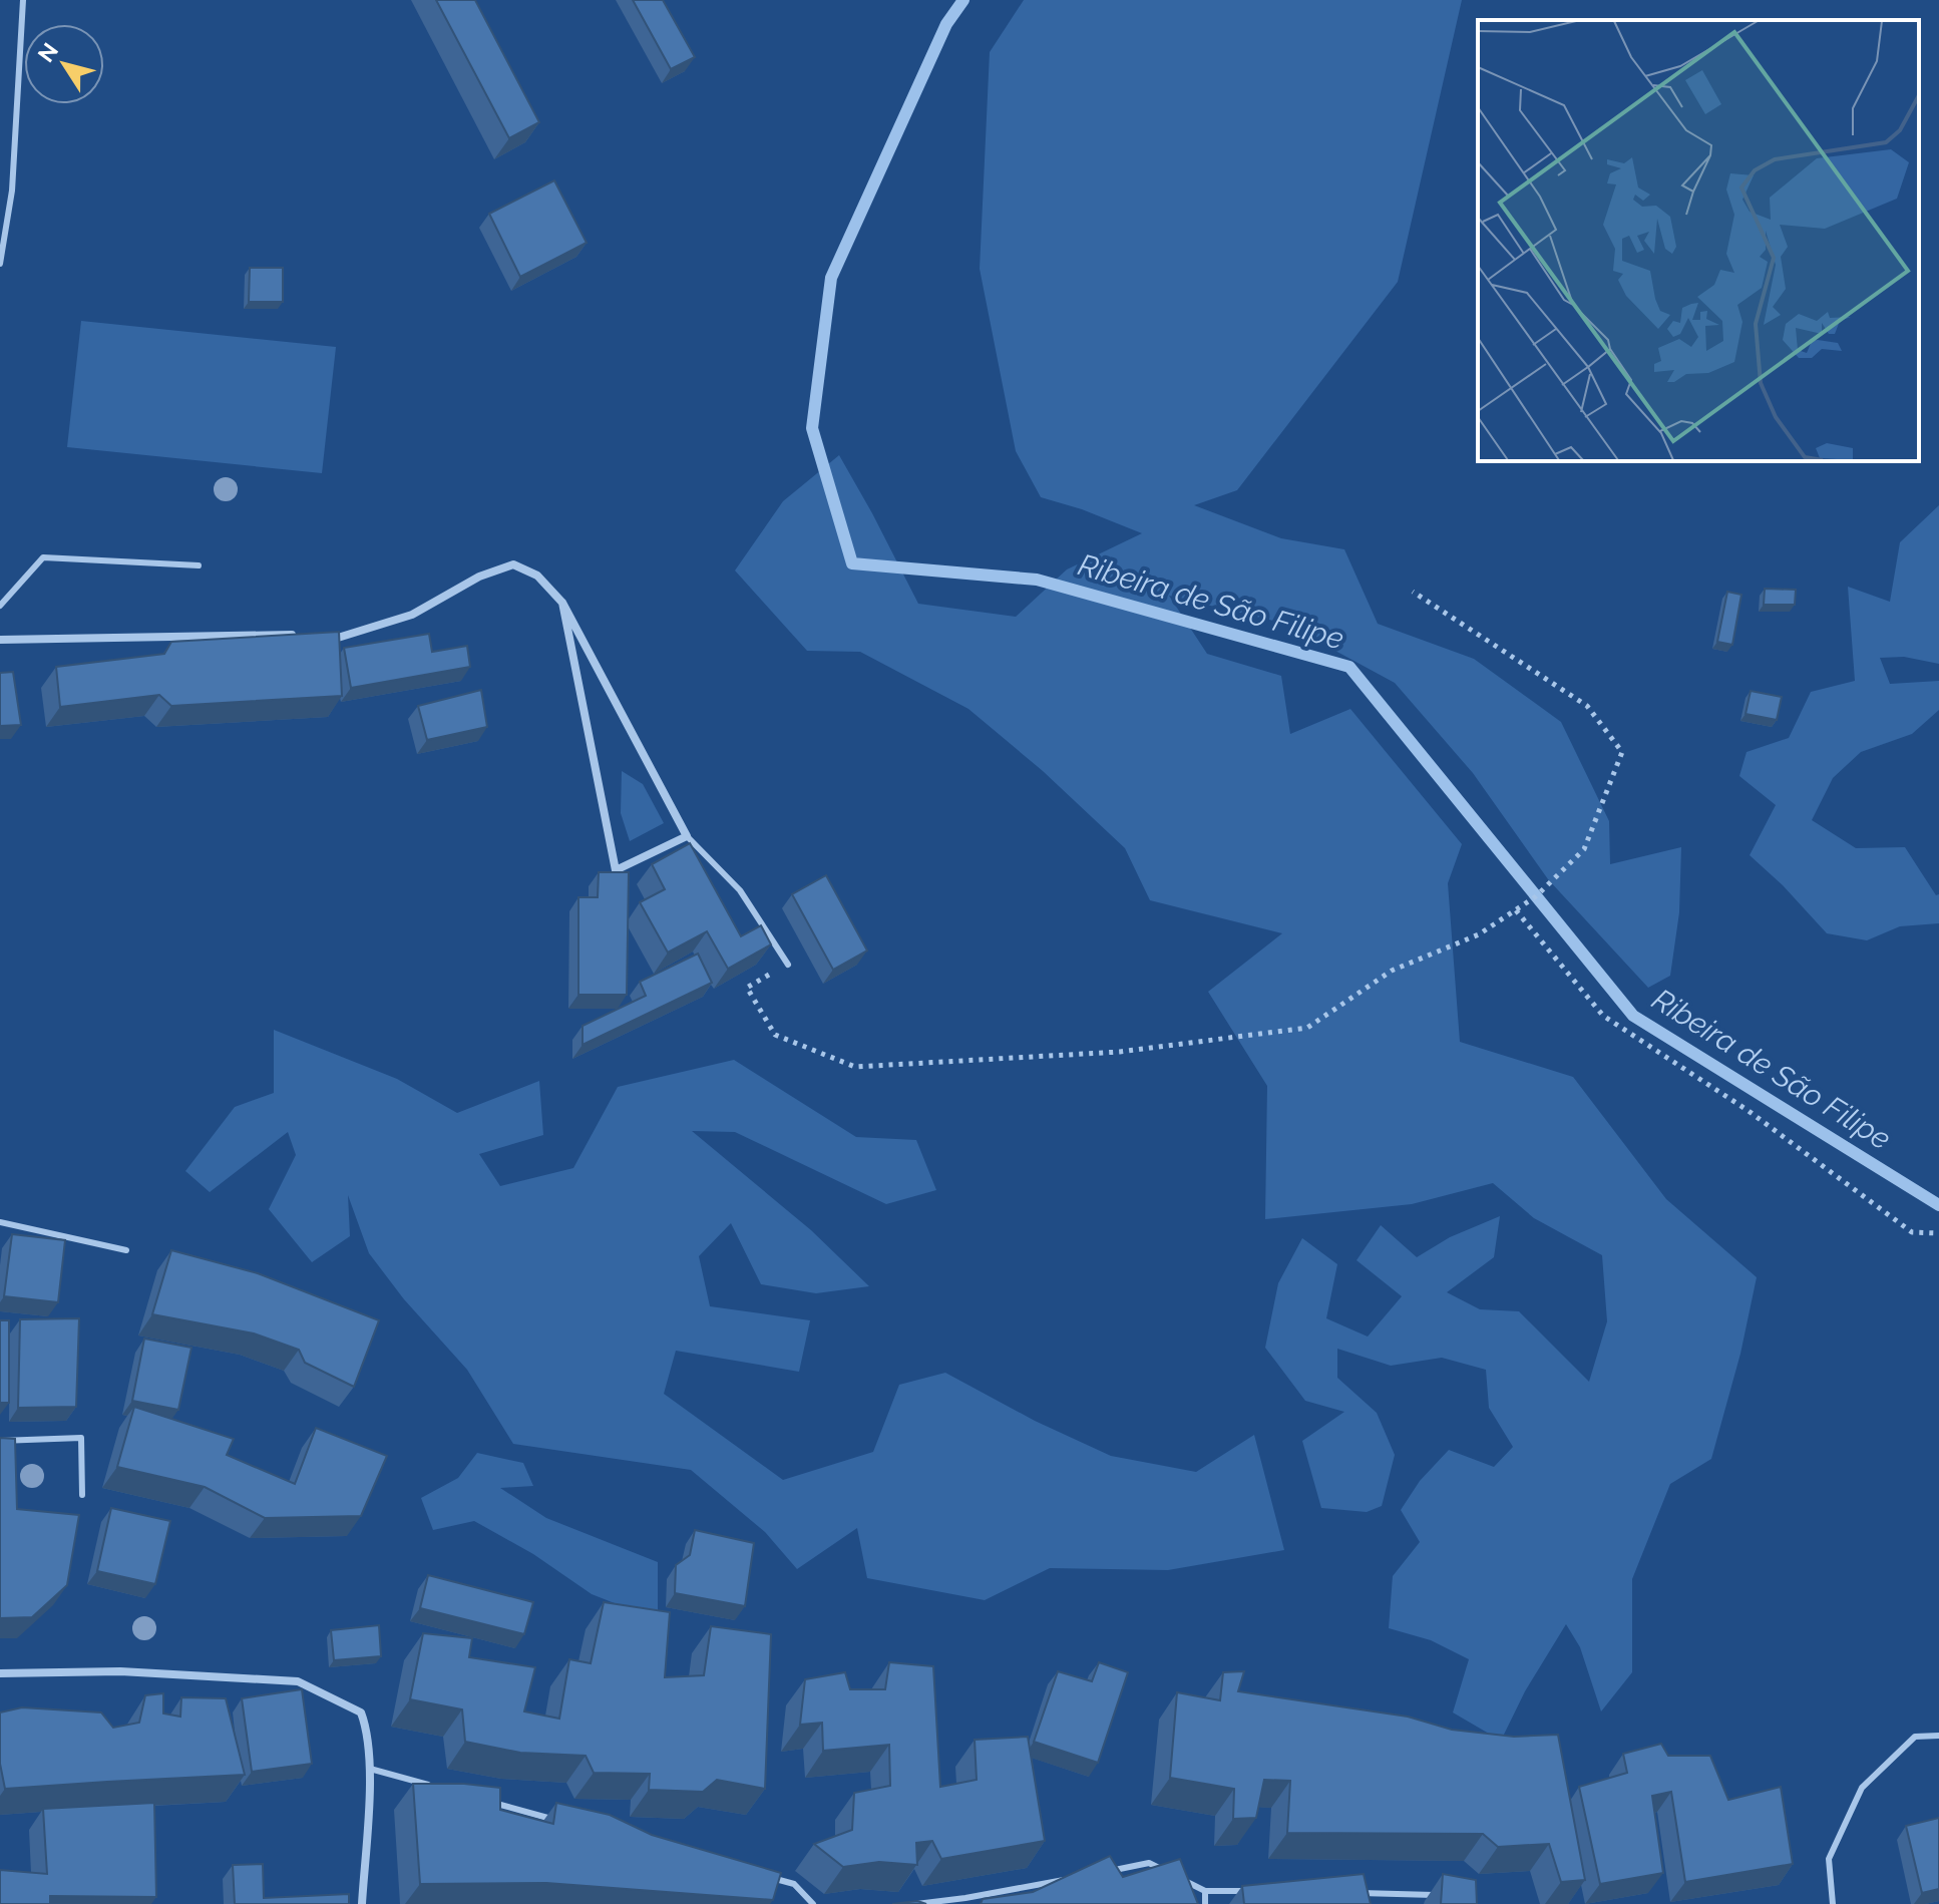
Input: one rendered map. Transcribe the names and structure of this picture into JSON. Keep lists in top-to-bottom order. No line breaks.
{"water":["Ribeira de São Filipe"],"north":"top left"}
